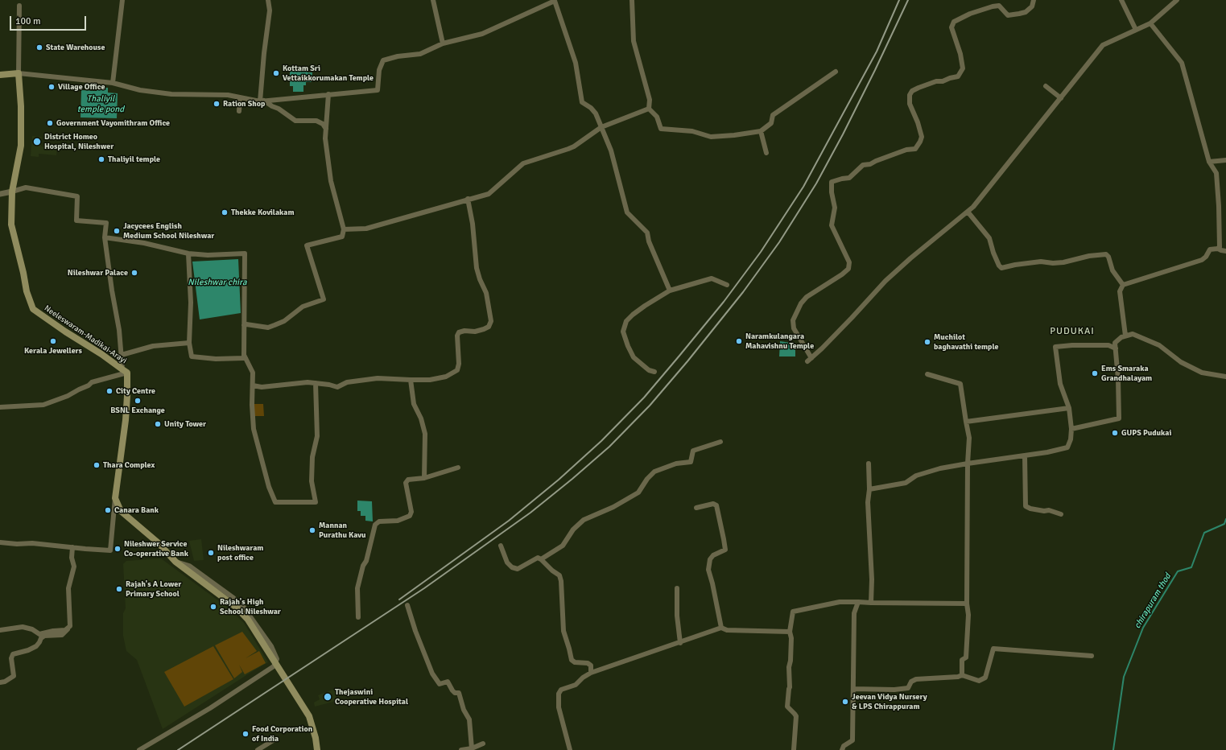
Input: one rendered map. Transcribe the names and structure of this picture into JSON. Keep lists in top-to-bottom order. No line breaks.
{"streets":{"main road":["Neeleswaram-Madikai-Arayi"]},"districts":["PUDUKAI"],"water":["Thaliyil temple pond","Nileshwar chira","chirapuram thod"],"places":["State Warehouse","Kottam Sri Vettaikkorumakan Temple","Village Office","Ration Shop","Government Vayomithram Office","District Homeo Hospital, Nileshwer","Thaliyil temple","Thekke Kovilakam","Jacycees English Medium School Nileshwar","Nileshwar Palace","Kerala Jewellers","Naramkulangara Mahavishnu Temple","Muchilot baghavathi temple","Ems Smaraka Grandhalayam","City Centre","BSNL Exchange","Unity Tower","GUPS Pudukai","Thara Complex","Canara Bank","Mannan Purathu Kavu","Nileshwer Service Co-operative Bank","Nileshwaram post office","Rajah's A Lower Primary School","Rajah's High School Nileshwar","Thejaswini Cooperative Hospital","Jeevan Vidya Nursery & LPS Chirappuram","Food Corporation of India"],"scale_bar":"100 m"}
